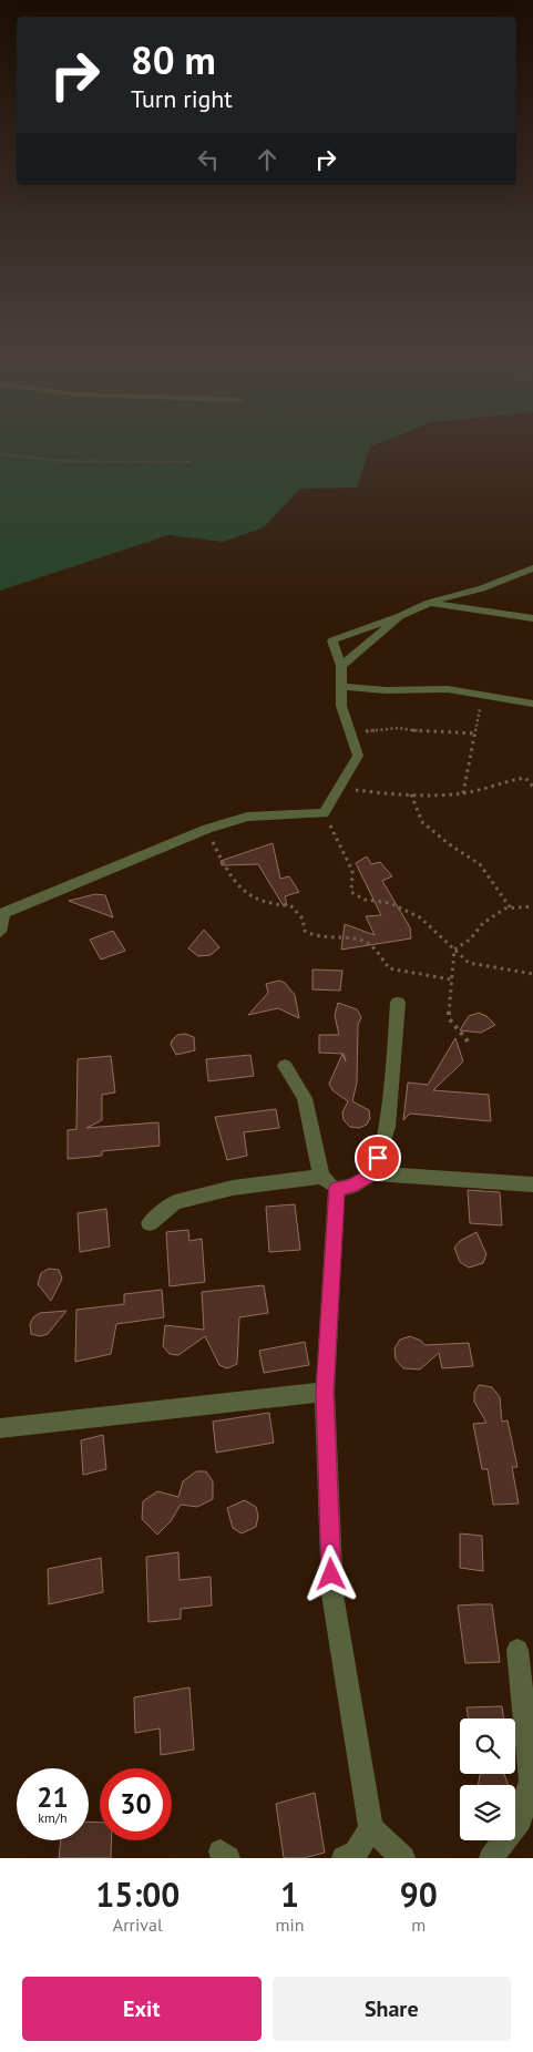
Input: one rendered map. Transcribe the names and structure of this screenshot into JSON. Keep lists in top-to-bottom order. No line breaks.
{"page":{"turn":["80 m","Turn right"],"speed":"21 km/h","limit":"30","eta":["15:00","Arrival","1","min","90","m"],"buttons":["Exit","Share"]}}
